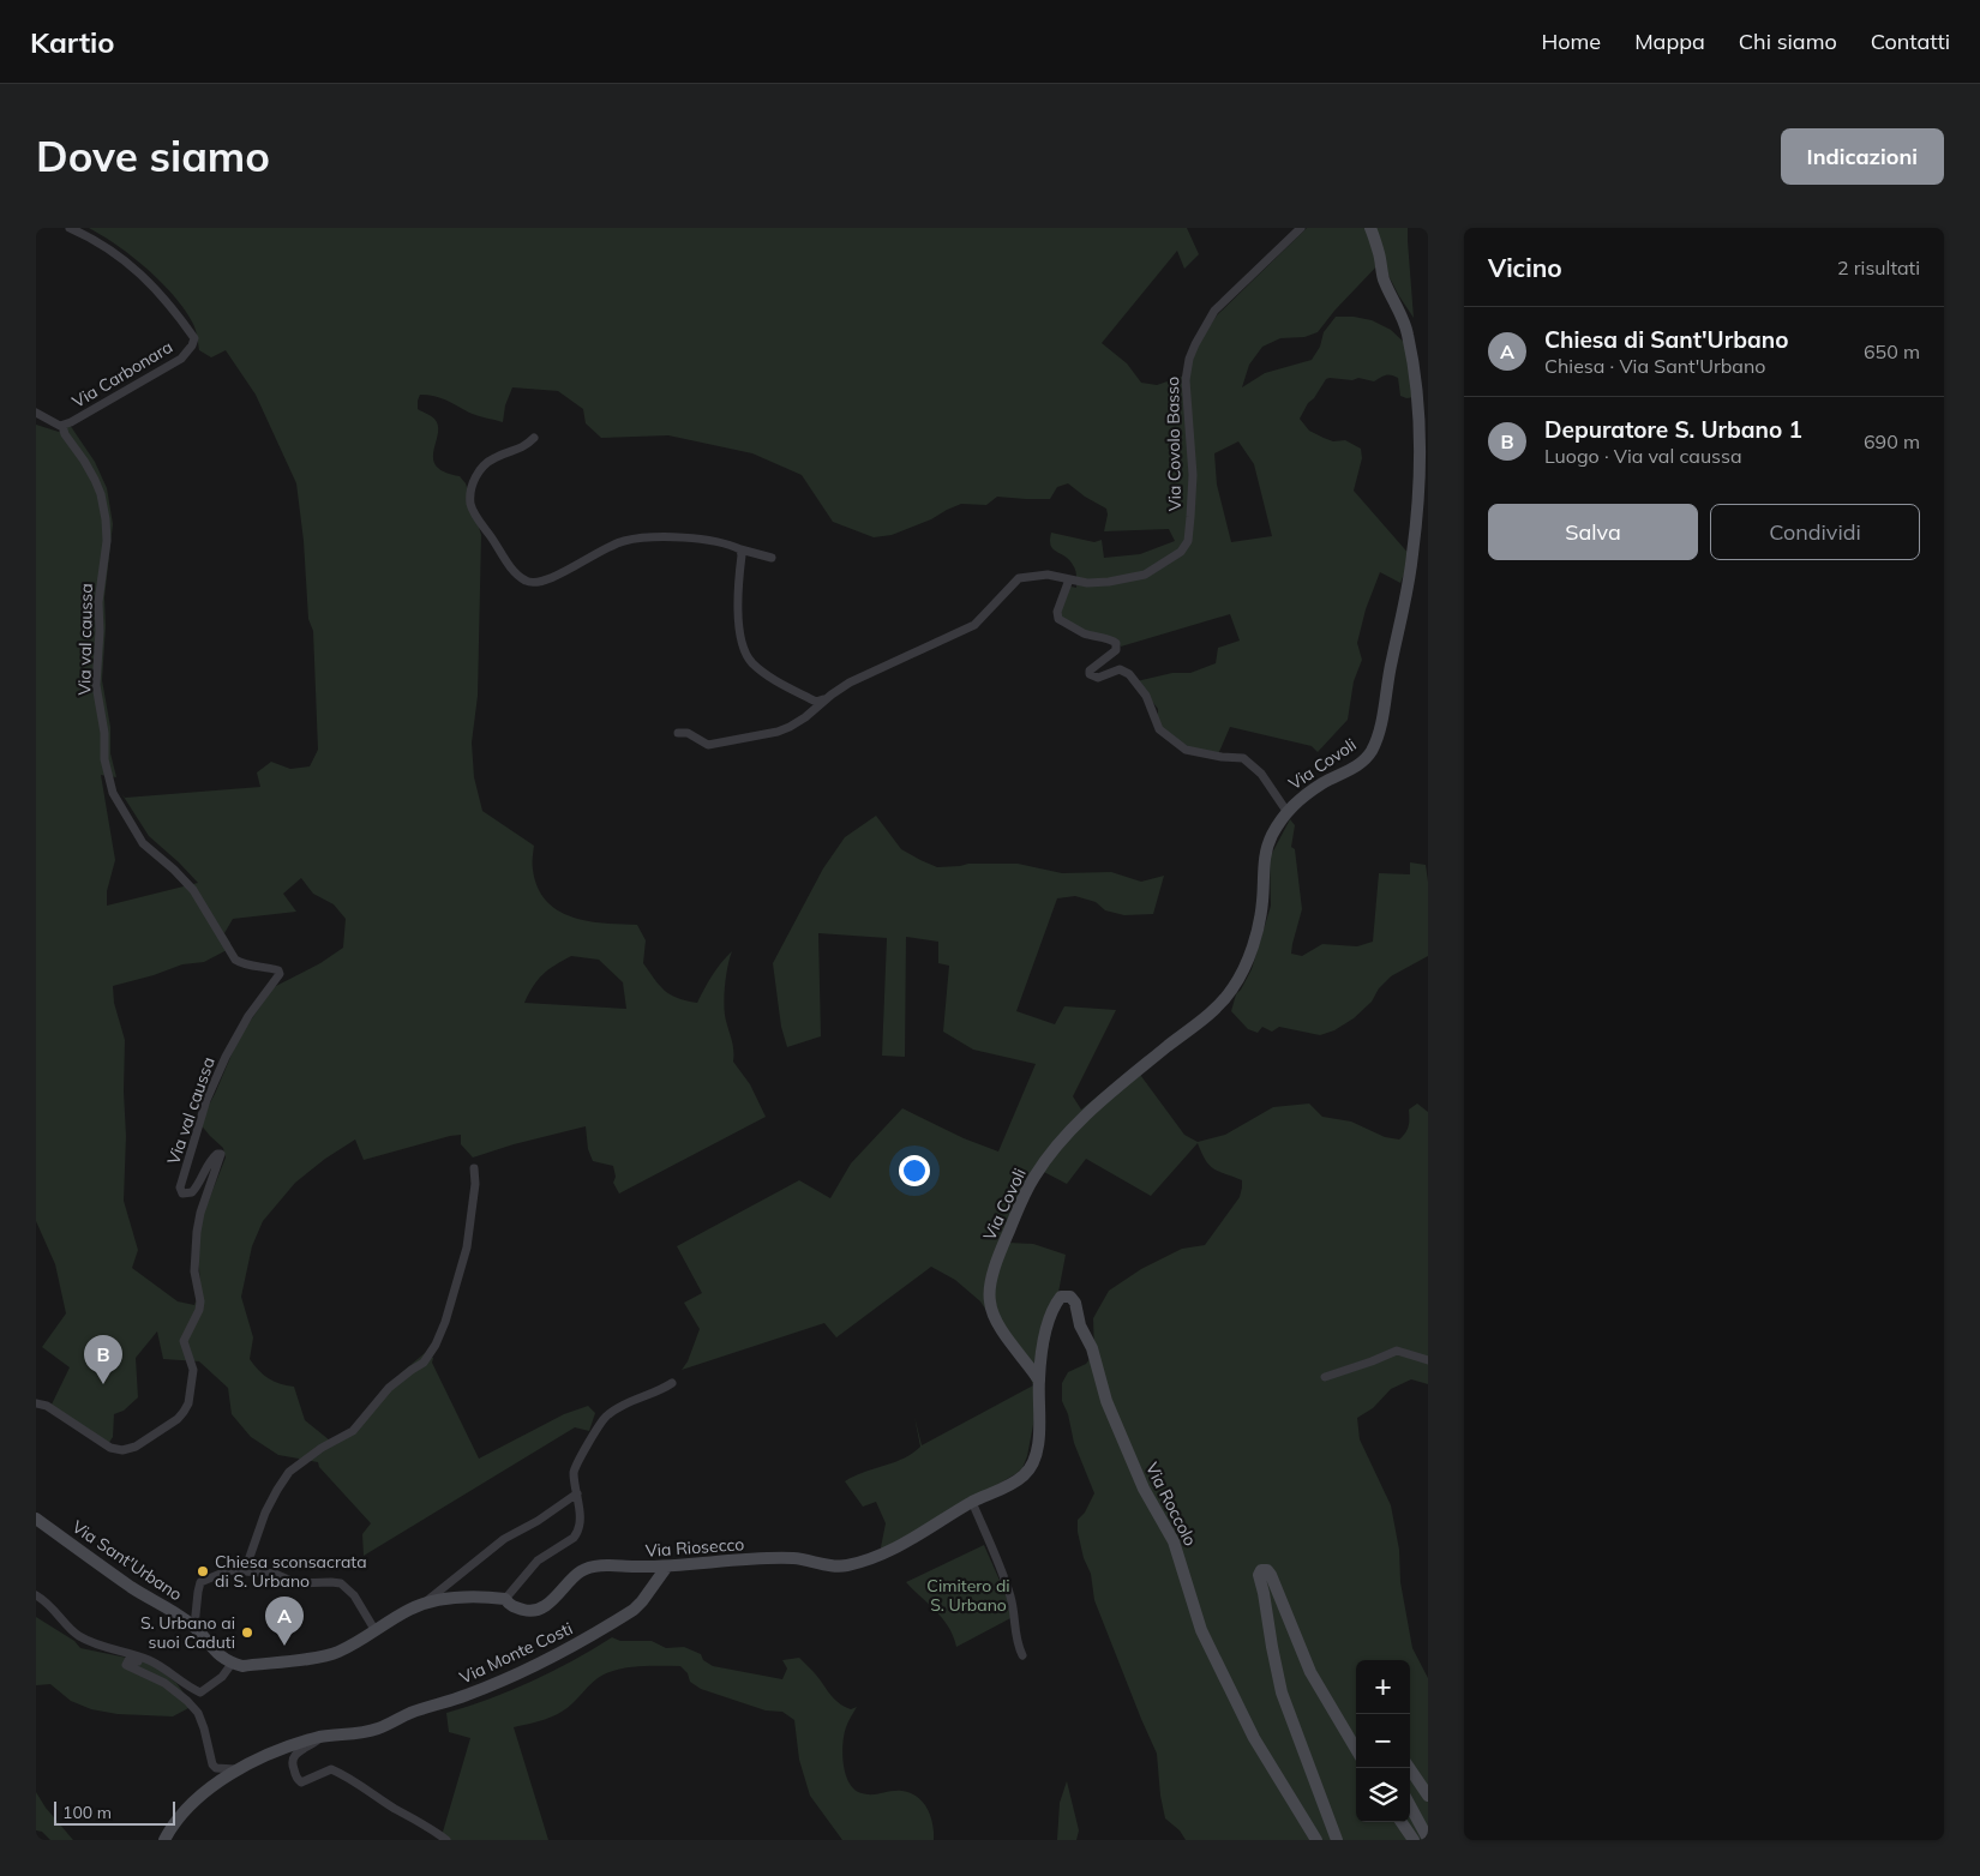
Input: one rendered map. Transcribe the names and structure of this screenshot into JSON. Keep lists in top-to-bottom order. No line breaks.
{"streets":{"street":["Via Carbonara","Via Covolo Basso","Via val caussa","Via Covoli","Via Roccolo","Via Riosecco","Via Sant'Urbano","Via Monte Costi"]},"crossings":[["Via Carbonara","Via val caussa"],["Via Covoli","Via Roccolo"],["Via Covoli","Via Riosecco"],["Via Roccolo","Via Riosecco"],["Via Riosecco","Via Monte Costi"]],"parks":["Cimitero di S. Urbano"],"places":["Chiesa sconsacrata di S. Urbano","S. Urbano ai suoi Caduti"],"scale_bar":"100 m","page":{"header":"Kartio","nav":["Home","Mappa","Chi siamo","Contatti"],"buttons":["Indicazioni",["Salva","Condividi"]],"title":"Dove siamo","heading":["Vicino","2 risultati"],"list":[{"mark":"A","name":"Chiesa di Sant'Urbano","note":"Chiesa · Via Sant'Urbano","value":"650 m"},{"mark":"B","name":"Depuratore S. Urbano 1","note":"Luogo · Via val caussa","value":"690 m"}],"pins":["B","A"],"map_buttons":["+","−"],"scale":"100 m"}}
